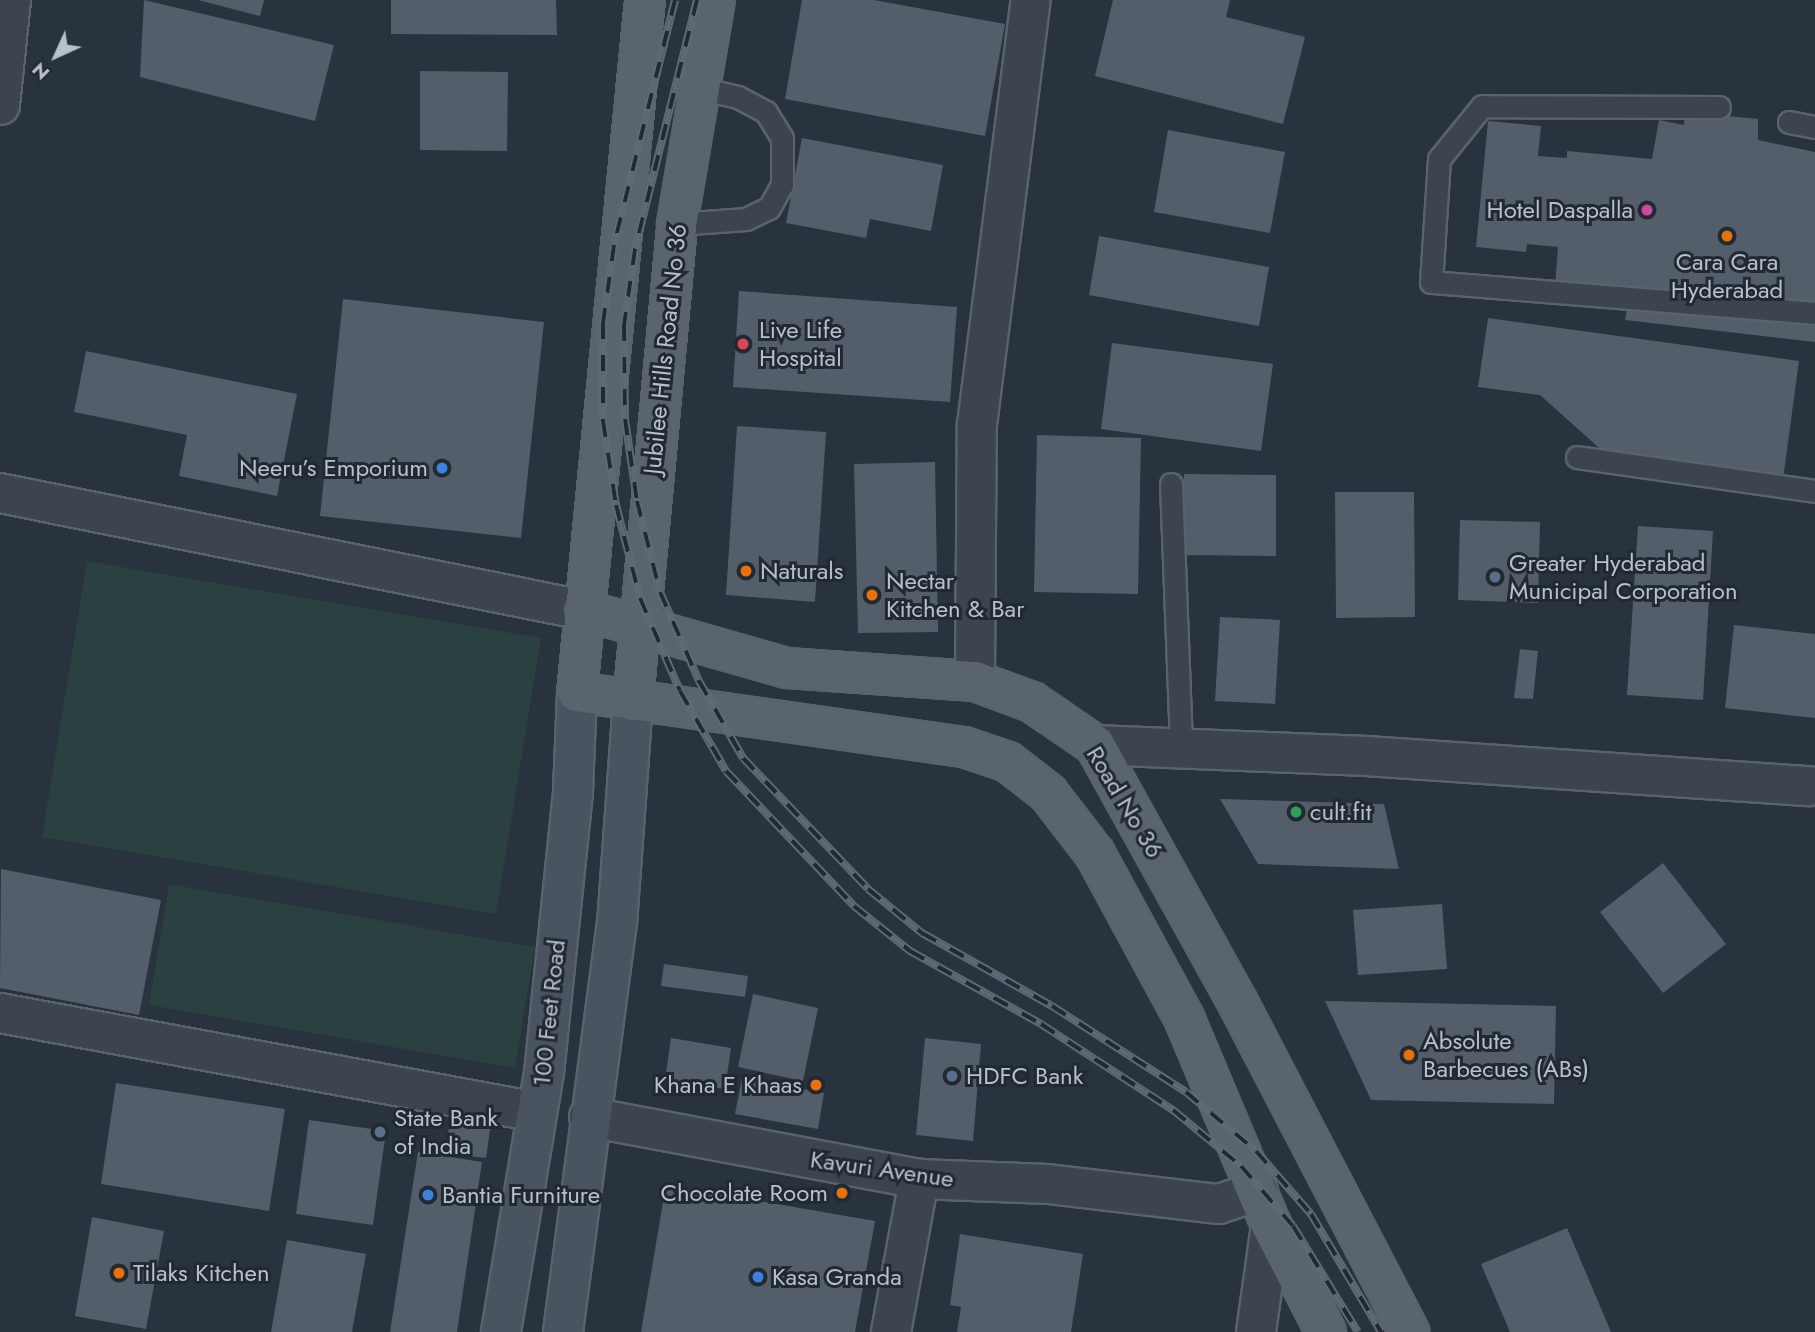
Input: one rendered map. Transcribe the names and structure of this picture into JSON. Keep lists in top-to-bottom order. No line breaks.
{"streets":{"main road":["Jubilee Hills Road No 36","Road No 36","100 Feet Road"],"street":["Kavuri Avenue"]},"crossings":[["Jubilee Hills Road No 36","Road No 36"]],"places":["Hotel Daspalla","Cara Cara Hyderabad","Live Life Hospital","Neeru’s Emporium","Naturals","Greater Hyderabad Municipal Corporation","Nectar Kitchen & Bar","cult.fit","Absolute Barbecues (ABs)","HDFC Bank","Khana E Khaas","State Bank of India","Chocolate Room","Bantia Furniture","Tilaks Kitchen","Kasa Granda"],"north":"bottom left"}
